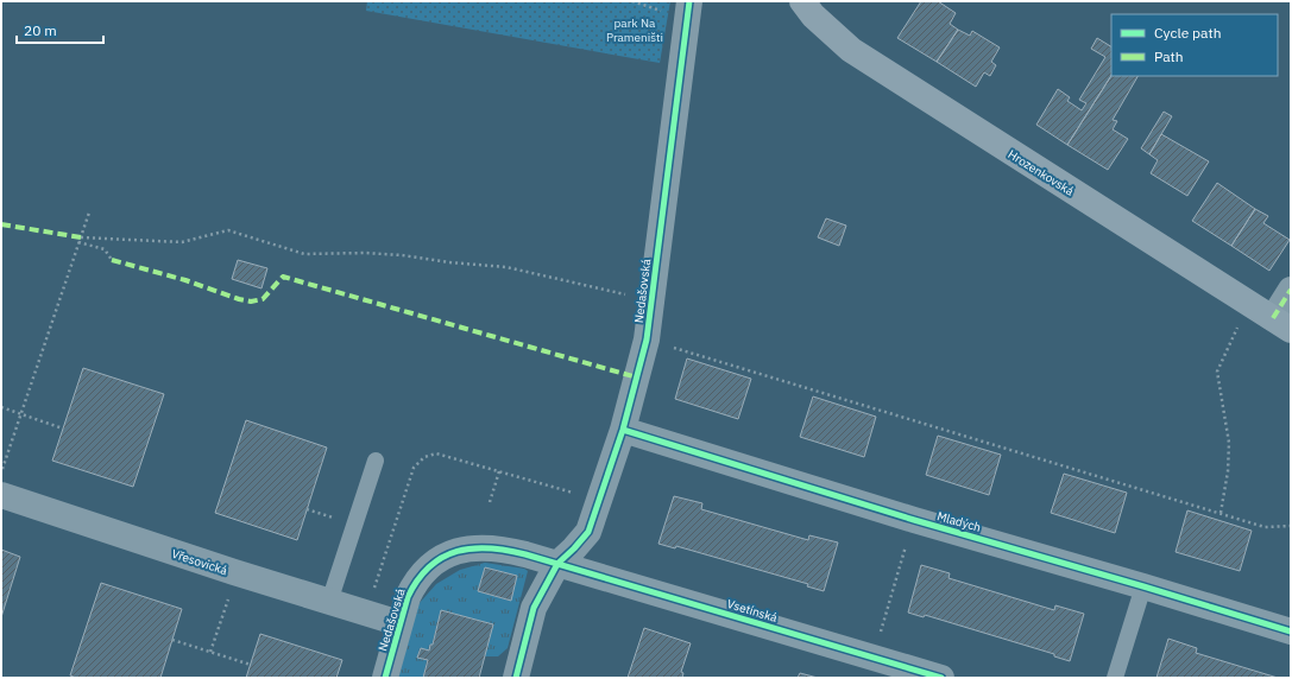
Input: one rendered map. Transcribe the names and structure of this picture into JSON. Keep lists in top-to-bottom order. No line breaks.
{"streets":{"street":["Hrozenkovská","Nedašovská","Mladých","Vřesovická","Vsetínská"]},"crossings":[["Nedašovská","Mladých"],["Nedašovská","Vřesovická"],["Nedašovská","Vsetínská"]],"parks":["park Na Prameništi"],"legend":["Cycle path","Path"],"scale_bar":"20 m"}
